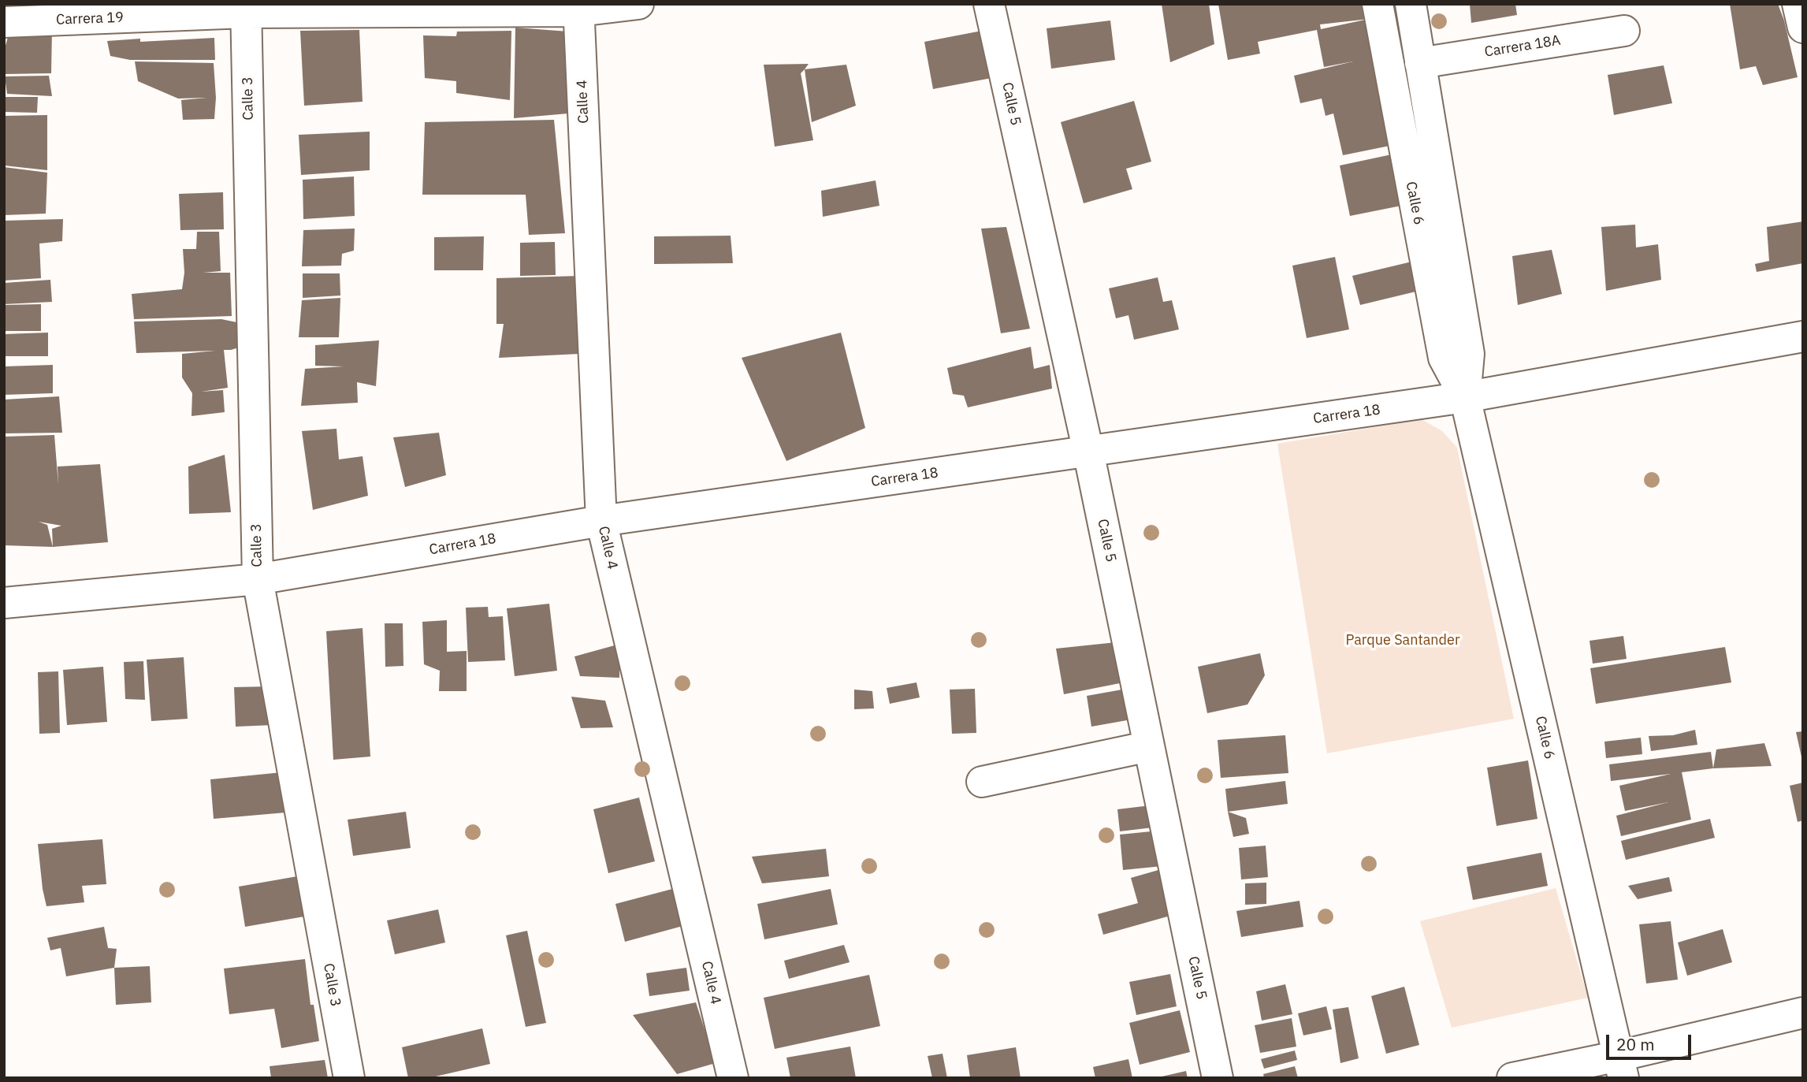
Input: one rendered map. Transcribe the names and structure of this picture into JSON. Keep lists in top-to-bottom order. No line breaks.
{"streets":{"street":["Carrera 19","Carrera 18A","Calle 3","Calle 4","Calle 5","Calle 6","Carrera 18"]},"crossings":[["Carrera 19","Calle 3"],["Carrera 19","Calle 4"],["Carrera 18A","Calle 6"],["Calle 3","Carrera 18"],["Calle 4","Carrera 18"],["Calle 5","Carrera 18"],["Calle 6","Carrera 18"]],"parks":["Parque Santander"],"scale_bar":"20 m"}
